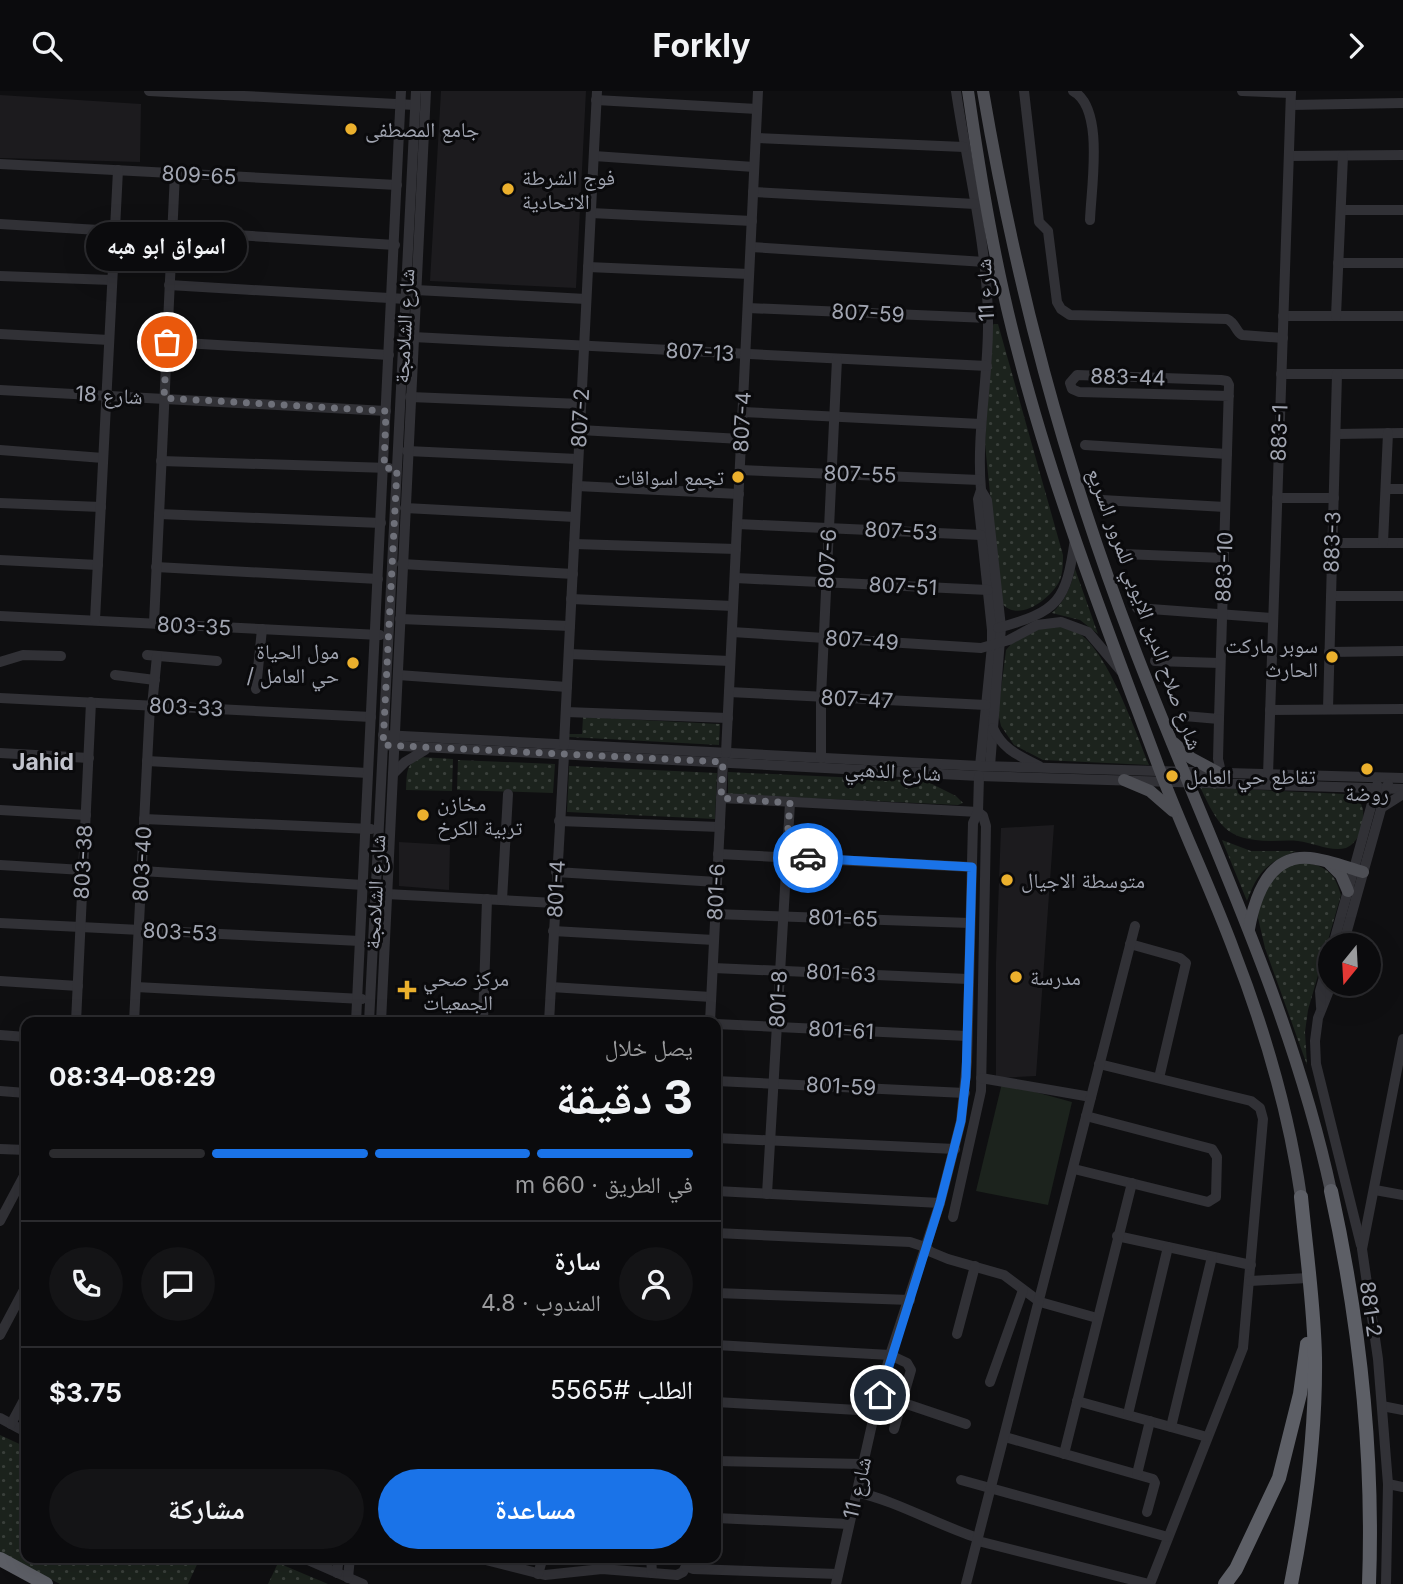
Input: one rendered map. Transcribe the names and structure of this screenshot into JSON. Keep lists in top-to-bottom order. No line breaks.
{"streets":{"highway":["شارع صلاح الدين الايوبي للمرور السريع"],"street":["809-65","شارع 11","807-59","شارع الشلامجة","807-13","883-44","شارع 18","807-2","807-4","883-1","807-55","807-53","883-3","807-6","883-10","807-51","803-35","807-49","807-47","803-33","شارع الذهبي","803-38","803-40","801-4","801-6","801-65","803-53","801-63","801-8","801-61","801-59","881-2"]},"crossings":[["شارع 11","807-59"],["شارع 11","807-13"],["شارع 11","807-55"],["شارع 11","807-53"],["شارع 11","807-51"],["شارع 11","807-49"],["شارع 11","807-47"],["شارع 11","شارع الذهبي"],["شارع 11","801-65"],["شارع 11","801-63"],["شارع 11","801-61"],["شارع 11","801-59"],["807-59","807-4"],["شارع الشلامجة","807-13"],["شارع الشلامجة","803-35"],["شارع الشلامجة","شارع الذهبي"],["807-13","807-2"],["807-13","807-4"],["807-13","807-6"],["883-44","883-10"],["807-2","شارع الذهبي"],["807-2","801-4"],["807-4","807-55"],["807-4","807-53"],["807-4","807-51"],["807-4","807-49"],["807-4","807-47"],["807-4","شارع الذهبي"],["807-4","801-6"],["883-1","شارع الذهبي"],["807-55","807-6"],["807-53","807-6"],["807-6","807-51"],["807-6","807-49"],["807-6","807-47"],["807-6","شارع الذهبي"],["883-10","شارع الذهبي"],["شارع صلاح الدين الايوبي للمرور السريع","شارع الذهبي"],["803-33","803-38"],["803-33","803-40"],["شارع الذهبي","801-4"],["شارع الذهبي","801-6"],["803-38","803-53"],["803-40","803-53"],["801-6","801-65"],["801-6","801-63"],["801-65","801-8"],["801-63","801-8"],["801-8","801-61"],["801-8","801-59"]],"districts":["Jahid"],"places":{"other":["جامع المصطفى","فوج الشرطة الاتحادية","اسواق ابو هبه","تجمع اسواقات","سوبر ماركت الحارث","مول الحياة / حي العامل","روضة","تقاطع حي العامل","مخازن تربية الكرخ","متوسطة الاجيال","مدرسة"],"health":["مركز صحي الجمعيات"]},"north":"bottom","page":{"header":"Forkly","bubble":"اسواق ابو هبه","heading":["3 دقيقة","يصل خلال","08:29–08:34"],"panel":["سارة","المندوب · 4.8","الطلب #5565","$3.75"],"bar":"في الطريق · 660 m","buttons":["مساعدة","مشاركة"]}}
